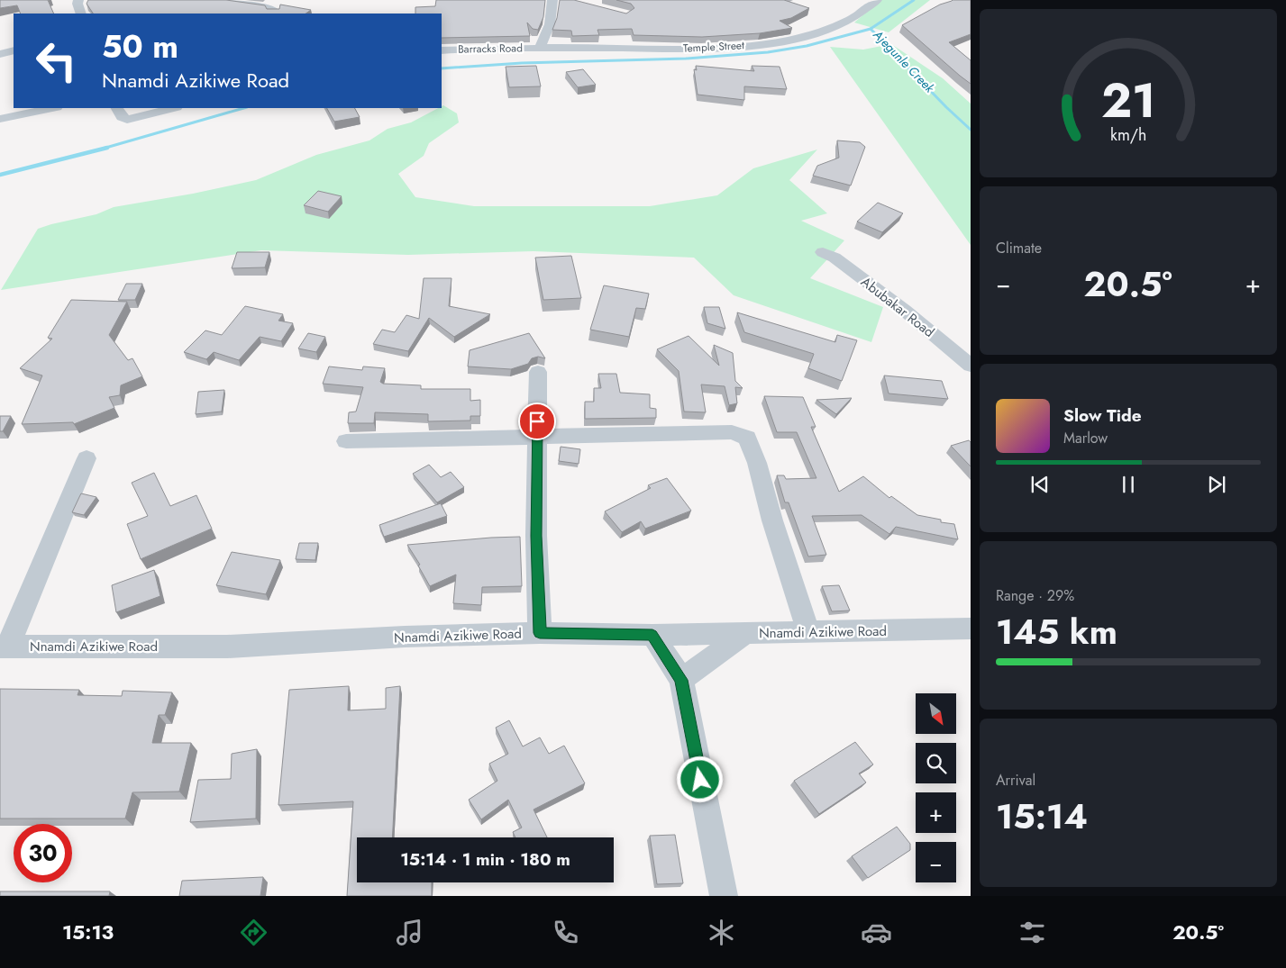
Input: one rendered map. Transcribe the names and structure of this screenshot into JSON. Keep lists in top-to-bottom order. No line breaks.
{"streets":{"street":["Temple Street","Barracks Road","Abubakar Road","Nnamdi Azikiwe Road"]},"crossings":[["Temple Street","Barracks Road"]],"water":["Ajegunle Creek"],"north":"bottom right","page":{"turn":["50 m","Nnamdi Azikiwe Road"],"tile":["Climate",["Range · 29%","145 km"],["Arrival","15:14"]],"heat":["−","20.5°","+"],"song":["Slow Tide","Marlow"],"map_buttons":["+","−"],"limit":"30","trip":"15:14 · 1 min · 180 m","tabs":["15:13","20.5°"],"gauge":["21","km/h"]}}
